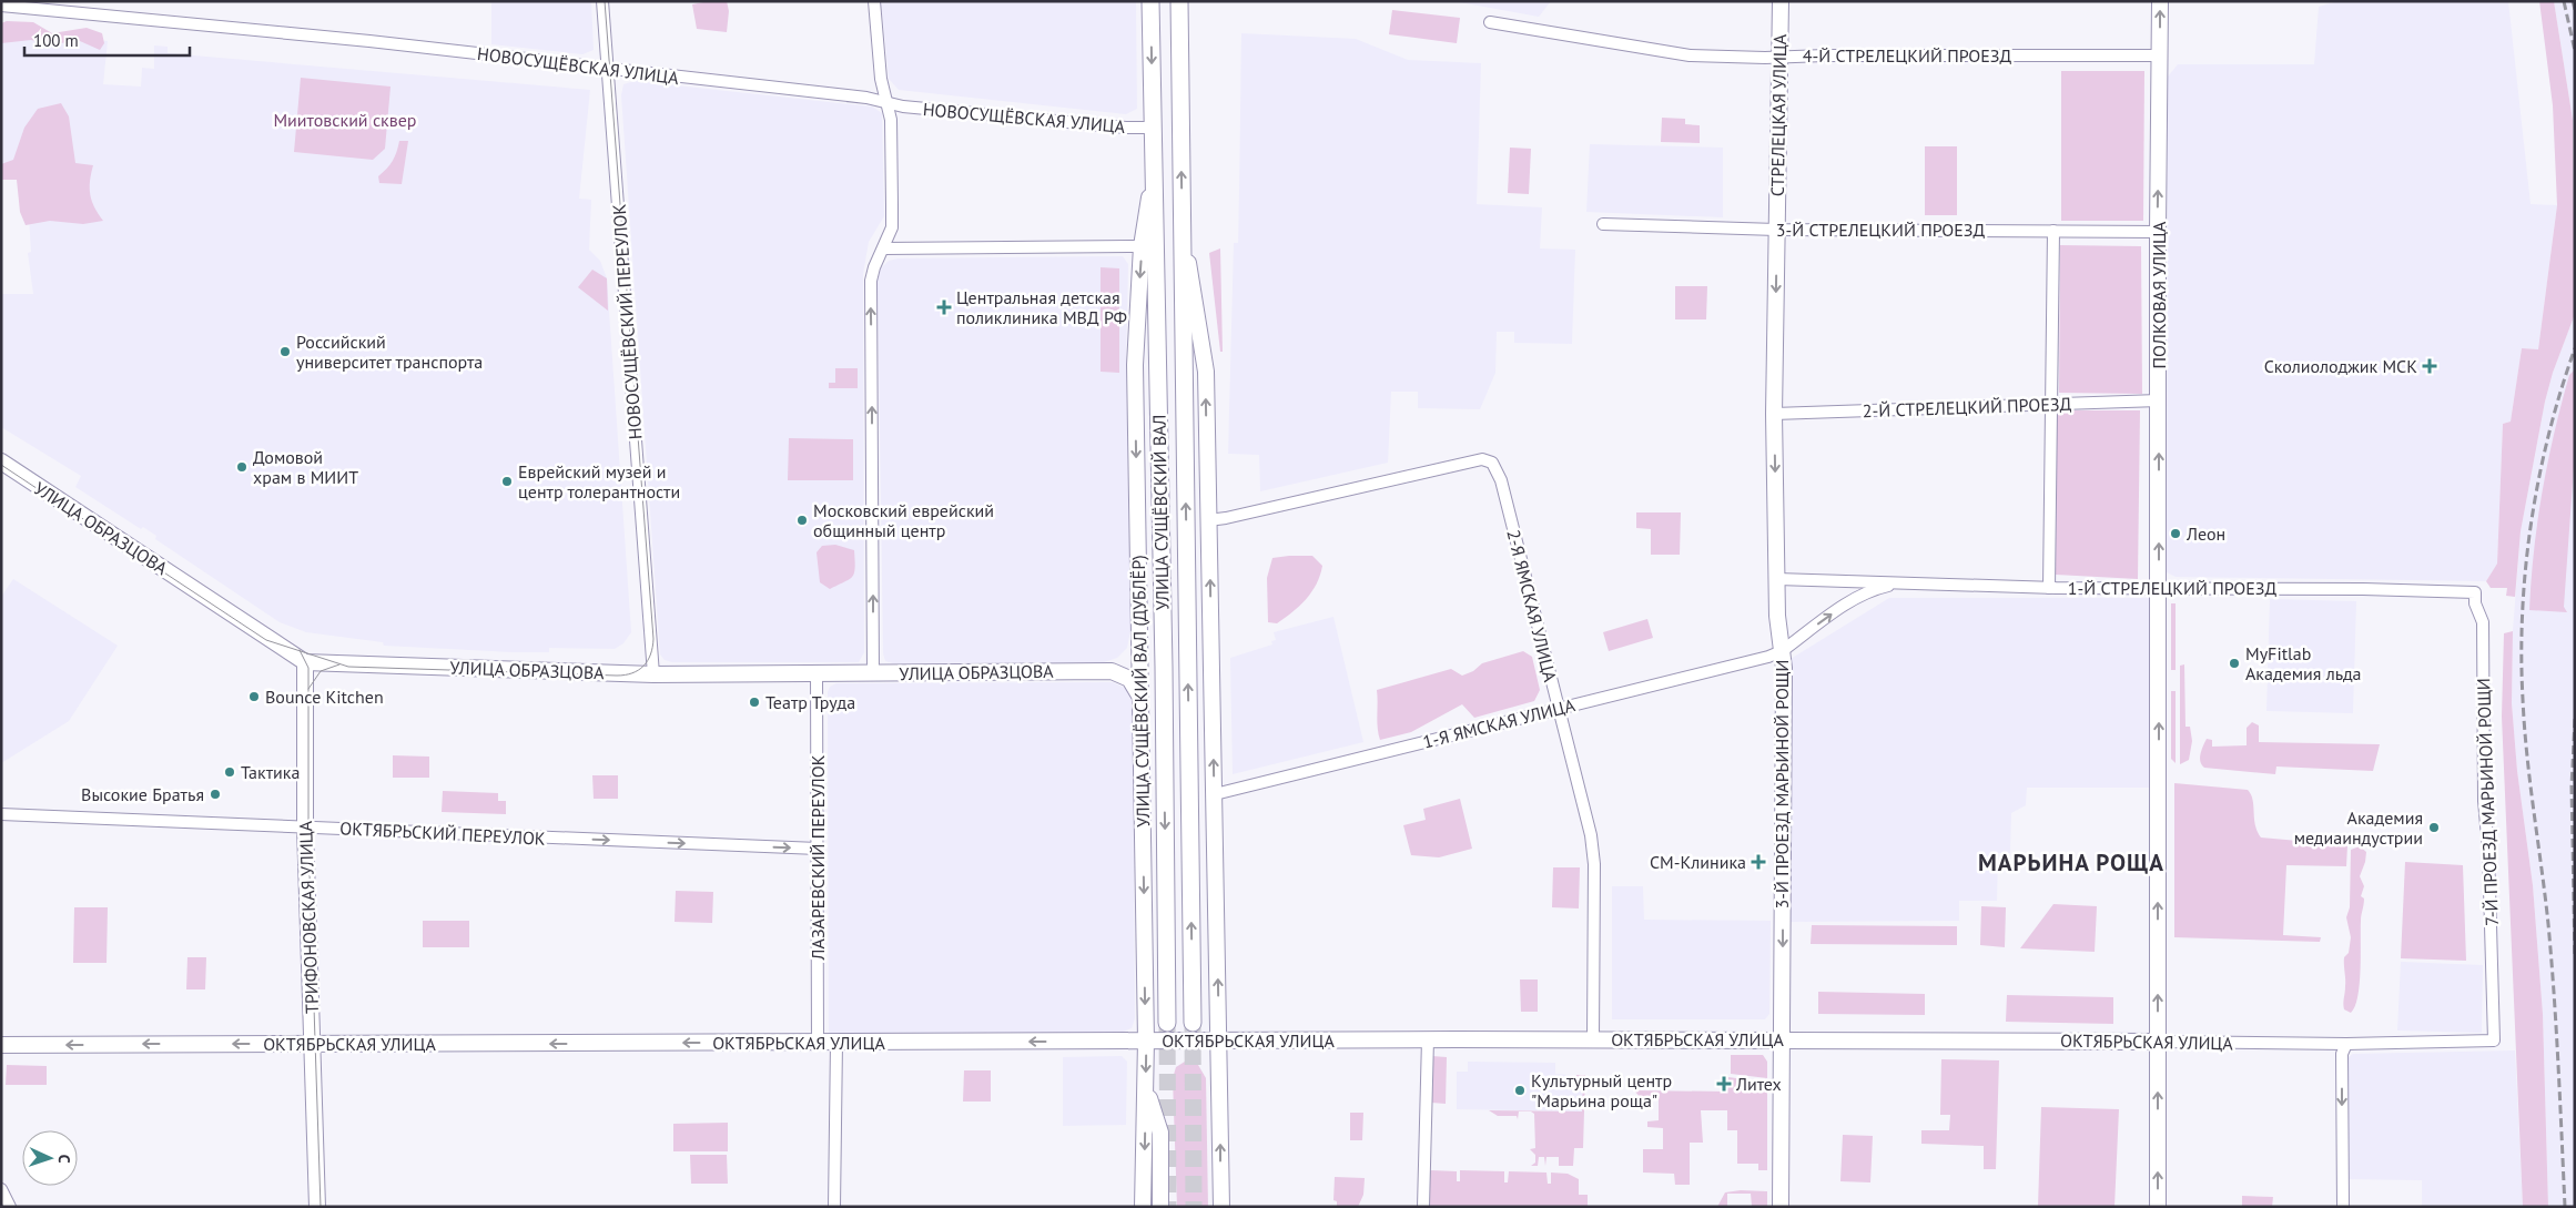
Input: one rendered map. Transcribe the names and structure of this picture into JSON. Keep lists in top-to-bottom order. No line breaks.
{"streets":{"main road":["УЛИЦА СУЩЁВСКИЙ ВАЛ"],"street":["4-Й СТРЕЛЕЦКИЙ ПРОЕЗД","НОВОСУЩЁВСКАЯ УЛИЦА","СТРЕЛЕЦКАЯ УЛИЦА","3-Й СТРЕЛЕЦКИЙ ПРОЕЗД","ПОЛКОВАЯ УЛИЦА","НОВОСУЩЁВСКИЙ ПЕРЕУЛОК","2-Й СТРЕЛЕЦКИЙ ПРОЕЗД","УЛИЦА ОБРАЗЦОВА","1-Й СТРЕЛЕЦКИЙ ПРОЕЗД","2-Я ЯМСКАЯ УЛИЦА","УЛИЦА СУЩЁВСКИЙ ВАЛ (ДУБЛЁР)","1-Я ЯМСКАЯ УЛИЦА","3-Й ПРОЕЗД МАРЬИНОЙ РОЩИ","7-Й ПРОЕЗД МАРЬИНОЙ РОЩИ","ОКТЯБРЬСКИЙ ПЕРЕУЛОК","ЛАЗАРЕВСКИЙ ПЕРЕУЛОК","ТРИФОНОВСКАЯ УЛИЦА","ОКТЯБРЬСКАЯ УЛИЦА"]},"crossings":[["4-Й СТРЕЛЕЦКИЙ ПРОЕЗД","СТРЕЛЕЦКАЯ УЛИЦА"],["4-Й СТРЕЛЕЦКИЙ ПРОЕЗД","ПОЛКОВАЯ УЛИЦА"],["НОВОСУЩЁВСКАЯ УЛИЦА","НОВОСУЩЁВСКИЙ ПЕРЕУЛОК"],["НОВОСУЩЁВСКАЯ УЛИЦА","УЛИЦА СУЩЁВСКИЙ ВАЛ"],["СТРЕЛЕЦКАЯ УЛИЦА","3-Й СТРЕЛЕЦКИЙ ПРОЕЗД"],["СТРЕЛЕЦКАЯ УЛИЦА","3-Й ПРОЕЗД МАРЬИНОЙ РОЩИ"],["3-Й СТРЕЛЕЦКИЙ ПРОЕЗД","ПОЛКОВАЯ УЛИЦА"],["3-Й СТРЕЛЕЦКИЙ ПРОЕЗД","3-Й ПРОЕЗД МАРЬИНОЙ РОЩИ"],["ПОЛКОВАЯ УЛИЦА","2-Й СТРЕЛЕЦКИЙ ПРОЕЗД"],["ПОЛКОВАЯ УЛИЦА","1-Й СТРЕЛЕЦКИЙ ПРОЕЗД"],["ПОЛКОВАЯ УЛИЦА","ОКТЯБРЬСКАЯ УЛИЦА"],["НОВОСУЩЁВСКИЙ ПЕРЕУЛОК","УЛИЦА ОБРАЗЦОВА"],["2-Й СТРЕЛЕЦКИЙ ПРОЕЗД","3-Й ПРОЕЗД МАРЬИНОЙ РОЩИ"],["УЛИЦА СУЩЁВСКИЙ ВАЛ","УЛИЦА СУЩЁВСКИЙ ВАЛ (ДУБЛЁР)"],["УЛИЦА ОБРАЗЦОВА","ЛАЗАРЕВСКИЙ ПЕРЕУЛОК"],["УЛИЦА ОБРАЗЦОВА","ТРИФОНОВСКАЯ УЛИЦА"],["1-Й СТРЕЛЕЦКИЙ ПРОЕЗД","1-Я ЯМСКАЯ УЛИЦА"],["1-Й СТРЕЛЕЦКИЙ ПРОЕЗД","3-Й ПРОЕЗД МАРЬИНОЙ РОЩИ"],["1-Й СТРЕЛЕЦКИЙ ПРОЕЗД","7-Й ПРОЕЗД МАРЬИНОЙ РОЩИ"],["2-Я ЯМСКАЯ УЛИЦА","1-Я ЯМСКАЯ УЛИЦА"],["2-Я ЯМСКАЯ УЛИЦА","ОКТЯБРЬСКАЯ УЛИЦА"],["УЛИЦА СУЩЁВСКИЙ ВАЛ (ДУБЛЁР)","ОКТЯБРЬСКАЯ УЛИЦА"],["1-Я ЯМСКАЯ УЛИЦА","3-Й ПРОЕЗД МАРЬИНОЙ РОЩИ"],["3-Й ПРОЕЗД МАРЬИНОЙ РОЩИ","ОКТЯБРЬСКАЯ УЛИЦА"],["7-Й ПРОЕЗД МАРЬИНОЙ РОЩИ","ОКТЯБРЬСКАЯ УЛИЦА"],["ОКТЯБРЬСКИЙ ПЕРЕУЛОК","ЛАЗАРЕВСКИЙ ПЕРЕУЛОК"],["ОКТЯБРЬСКИЙ ПЕРЕУЛОК","ТРИФОНОВСКАЯ УЛИЦА"],["ЛАЗАРЕВСКИЙ ПЕРЕУЛОК","ОКТЯБРЬСКАЯ УЛИЦА"],["ТРИФОНОВСКАЯ УЛИЦА","ОКТЯБРЬСКАЯ УЛИЦА"]],"one_way":["ПОЛКОВАЯ УЛИЦА","3-Й ПРОЕЗД МАРЬИНОЙ РОЩИ","ОКТЯБРЬСКИЙ ПЕРЕУЛОК","ОКТЯБРЬСКАЯ УЛИЦА"],"districts":["МАРЬИНА РОЩА"],"parks":["Миитовский сквер"],"places":{"health":["Центральная детская поликлиника МВД РФ","Сколиолоджик МСК","СМ-Клиника","Литех"],"other":["Российский университет транспорта","Домовой храм в МИИТ","Еврейский музей и центр толерантности","Московский еврейский общинный центр","Леон","MyFitlab Академия льда","Bounce Kitchen","Театр Труда","Тактика","Высокие Братья","Академия медиаиндустрии","Культурный центр \"Марьина роща\""]},"scale_bar":"100 m","north":"right"}
